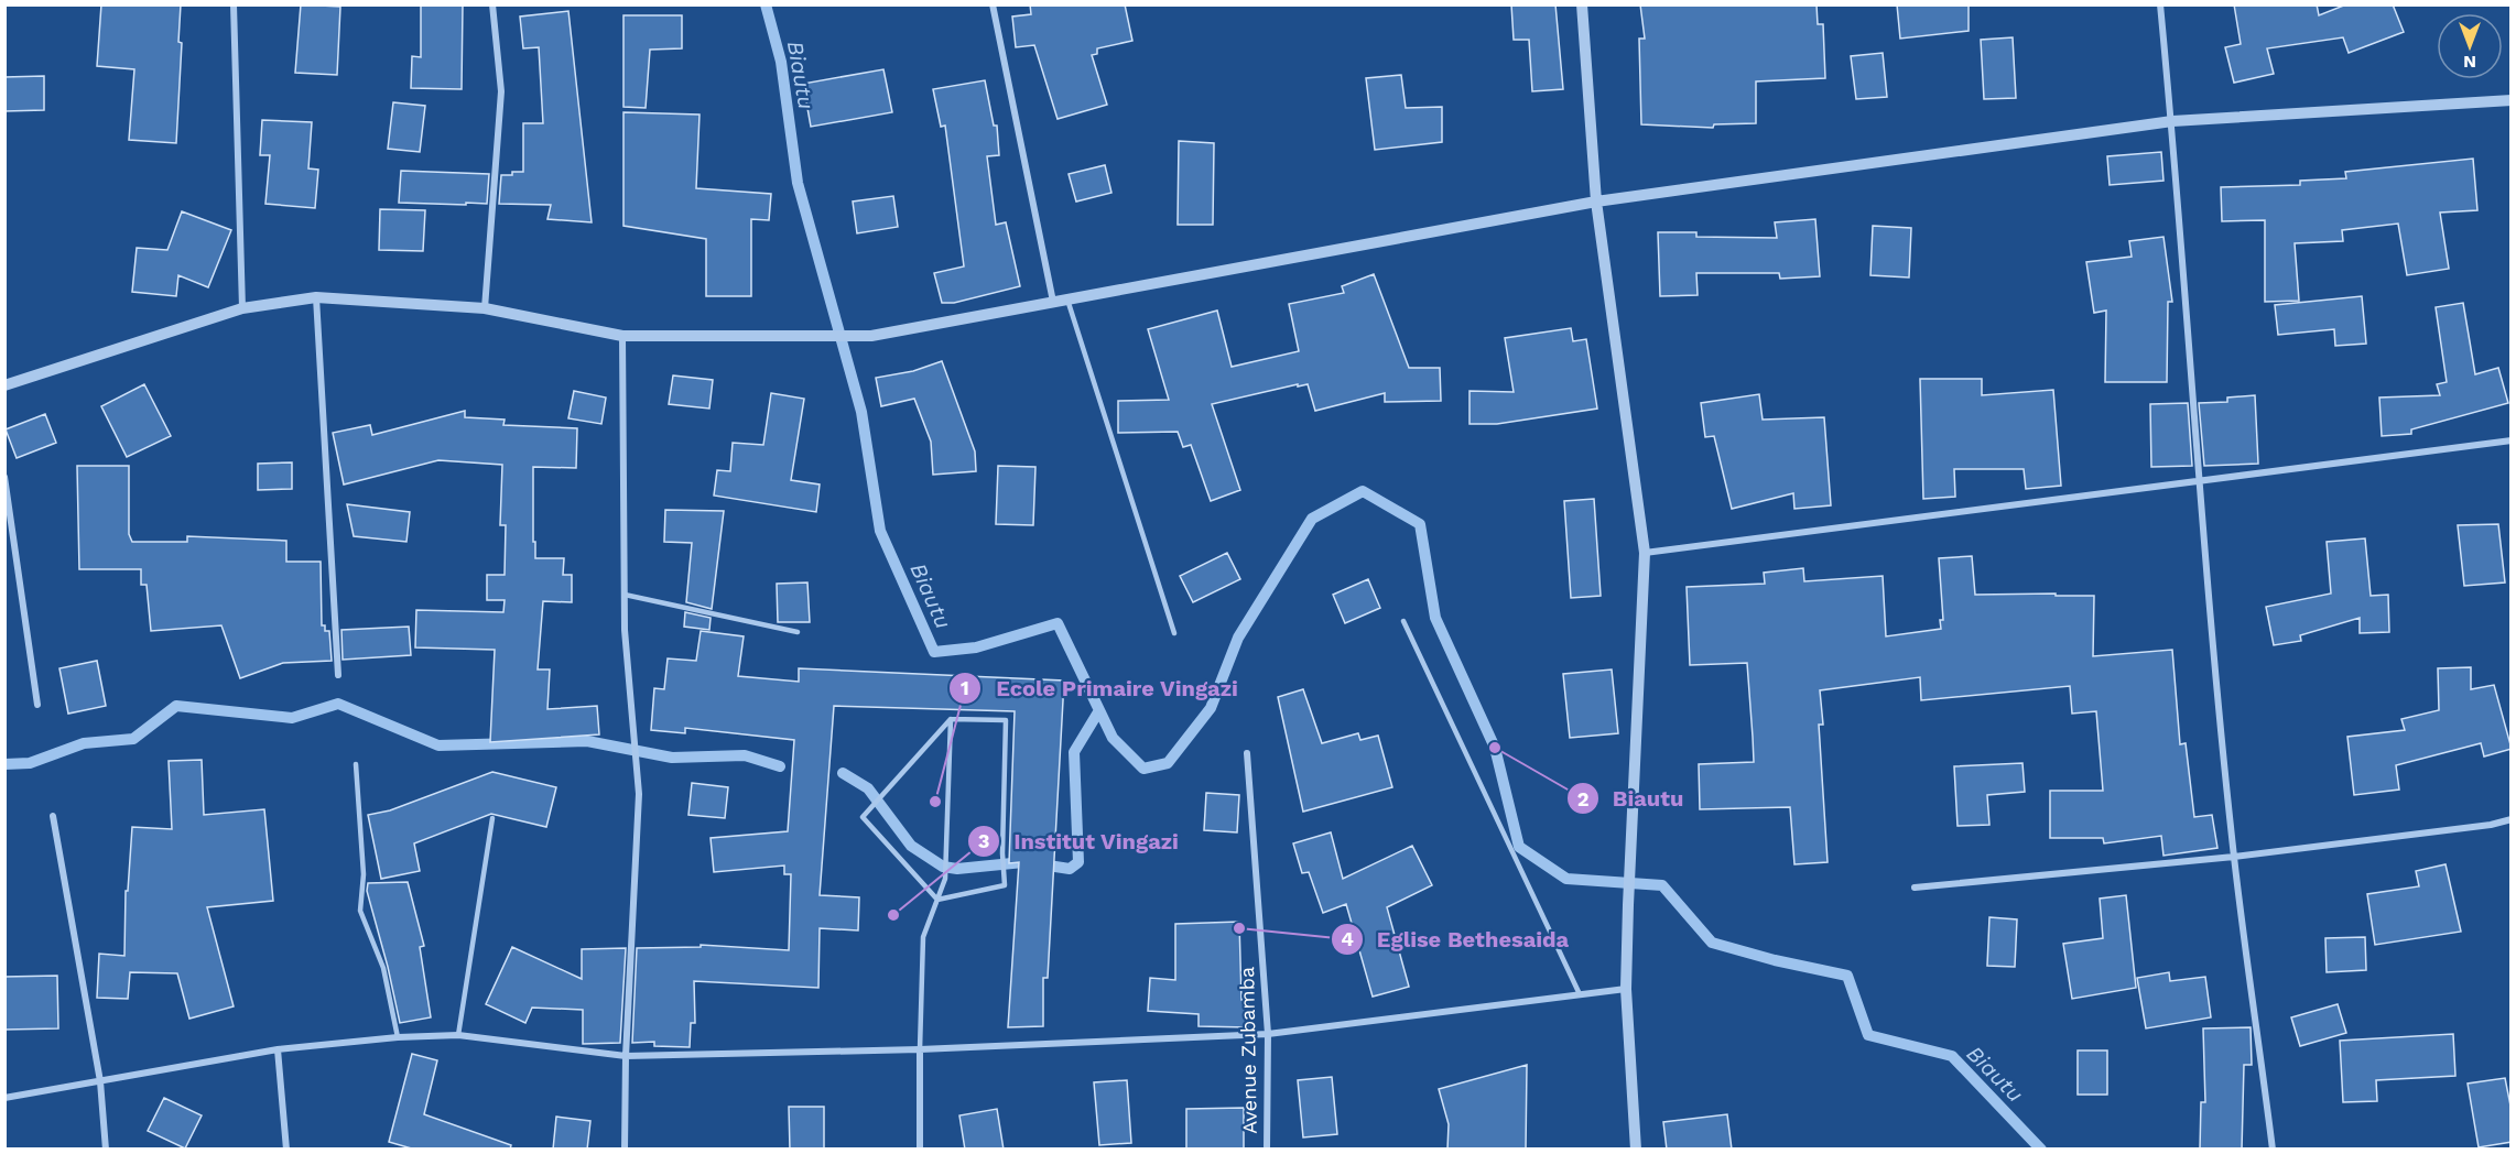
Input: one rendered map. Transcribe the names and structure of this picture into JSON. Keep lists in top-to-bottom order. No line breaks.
{"streets":{"street":["Avenue Zubamba"]},"water":["Biautu"],"places":["Biautu","Ecole Primaire Vingazi","Institut Vingazi","Eglise Bethesaida"],"north":"bottom"}
